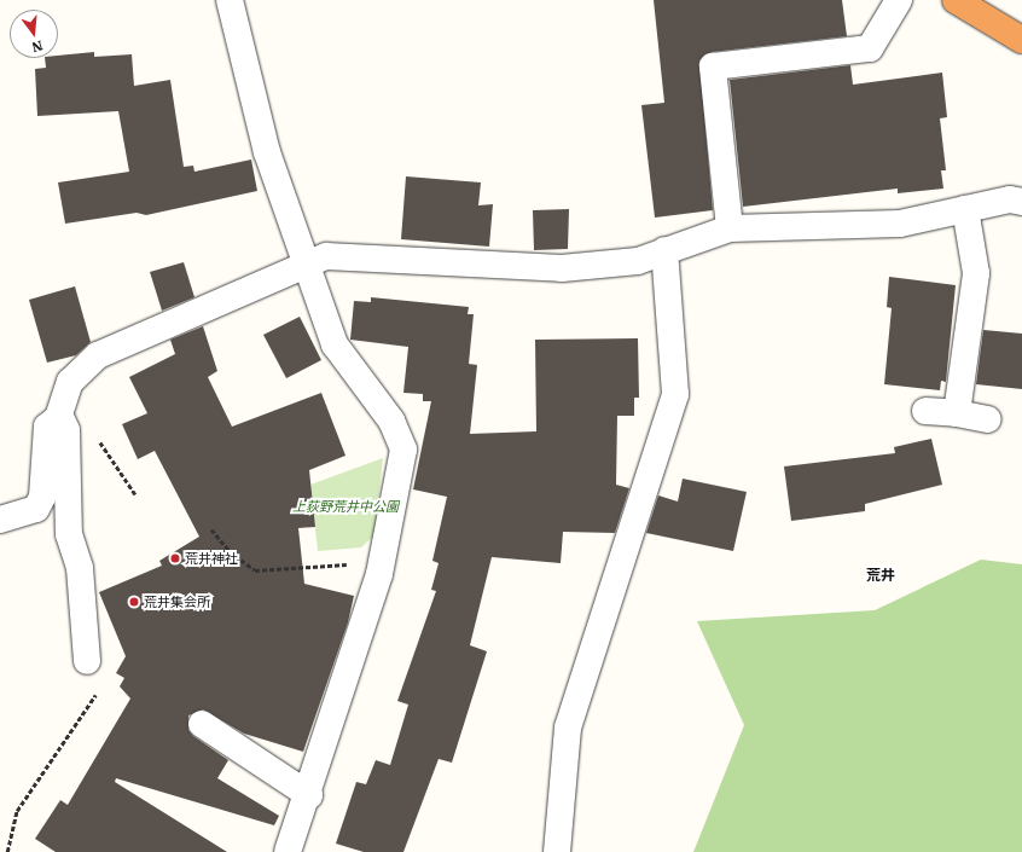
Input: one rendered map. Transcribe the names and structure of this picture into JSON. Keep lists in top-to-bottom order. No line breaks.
{"districts":["荒井"],"parks":["上荻野荒井中公園"],"places":["荒井神社","荒井集会所"],"north":"bottom"}
